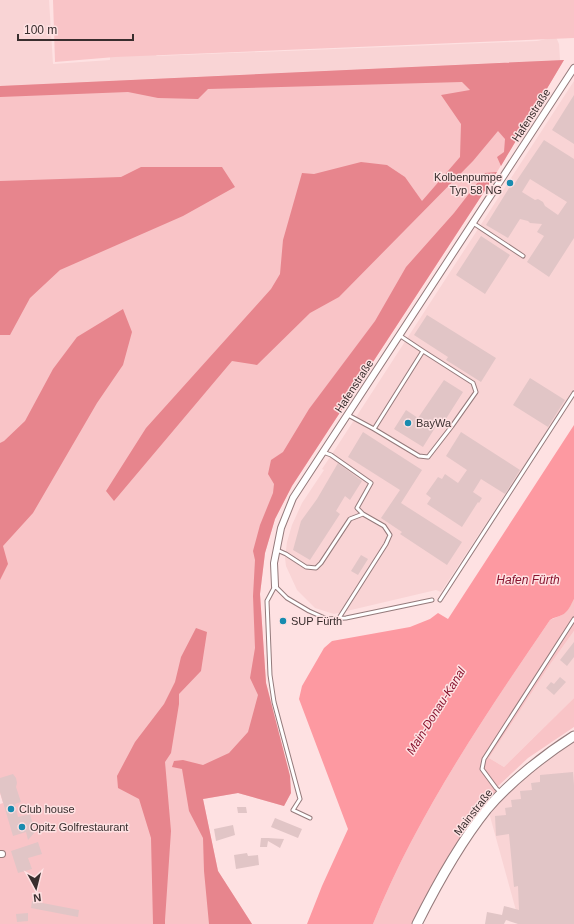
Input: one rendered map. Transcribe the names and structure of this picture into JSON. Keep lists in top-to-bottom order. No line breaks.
{"streets":{"main road":["Mainstraße"],"street":["Hafenstraße"]},"water":["Hafen Fürth","Main-Donau-Kanal"],"places":["Kolbenpumpe Typ 58 NG","BayWa","SUP Fürth","Club house","Opitz Golfrestaurant"],"scale_bar":"100 m","north":"bottom"}
